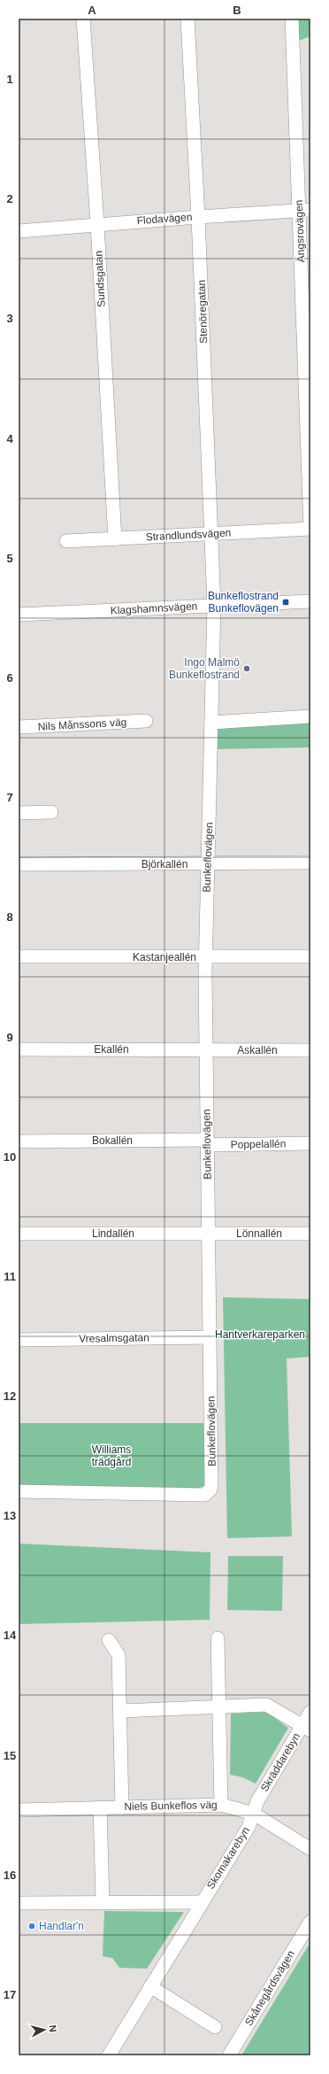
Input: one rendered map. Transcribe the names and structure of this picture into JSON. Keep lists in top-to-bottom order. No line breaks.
{"streets":{"street":["Flodavägen","Ängsrovägen","Sundsgatan","Stenöregatan","Strandlundsvägen","Klagshamnsvägen","Nils Månssons väg","Bunkeflovägen","Björkallén","Kastanjeallén","Ekallén","Askallén","Bokallén","Poppelallén","Lindallén","Lönnallén","Vresalmsgatan","Skräddarebyn","Niels Bunkeflos väg","Skomakarebyn","Skånegårdsvägen"]},"crossings":[["Flodavägen","Ängsrovägen"],["Flodavägen","Sundsgatan"],["Flodavägen","Stenöregatan"],["Ängsrovägen","Strandlundsvägen"],["Sundsgatan","Strandlundsvägen"],["Stenöregatan","Strandlundsvägen"],["Stenöregatan","Klagshamnsvägen"],["Stenöregatan","Bunkeflovägen"],["Klagshamnsvägen","Bunkeflovägen"],["Bunkeflovägen","Björkallén"],["Bunkeflovägen","Kastanjeallén"],["Bunkeflovägen","Ekallén"],["Bunkeflovägen","Askallén"],["Bunkeflovägen","Bokallén"],["Bunkeflovägen","Poppelallén"],["Bunkeflovägen","Lindallén"],["Bunkeflovägen","Lönnallén"],["Bunkeflovägen","Vresalmsgatan"],["Ekallén","Askallén"],["Bokallén","Poppelallén"],["Lindallén","Lönnallén"],["Skräddarebyn","Niels Bunkeflos väg"],["Skräddarebyn","Skomakarebyn"],["Niels Bunkeflos väg","Skomakarebyn"]],"parks":["Hantverkareparken","Williams trädgård"],"places":{"transit":["Bunkeflostrand Bunkeflovägen"],"other":["Ingo Malmö Bunkeflostrand","Handlar'n"]},"north":"right","grid":{"columns":["A","B"],"rows":["1","2","3","4","5","6","7","8","9","10","11","12","13","14","15","16","17"]}}
